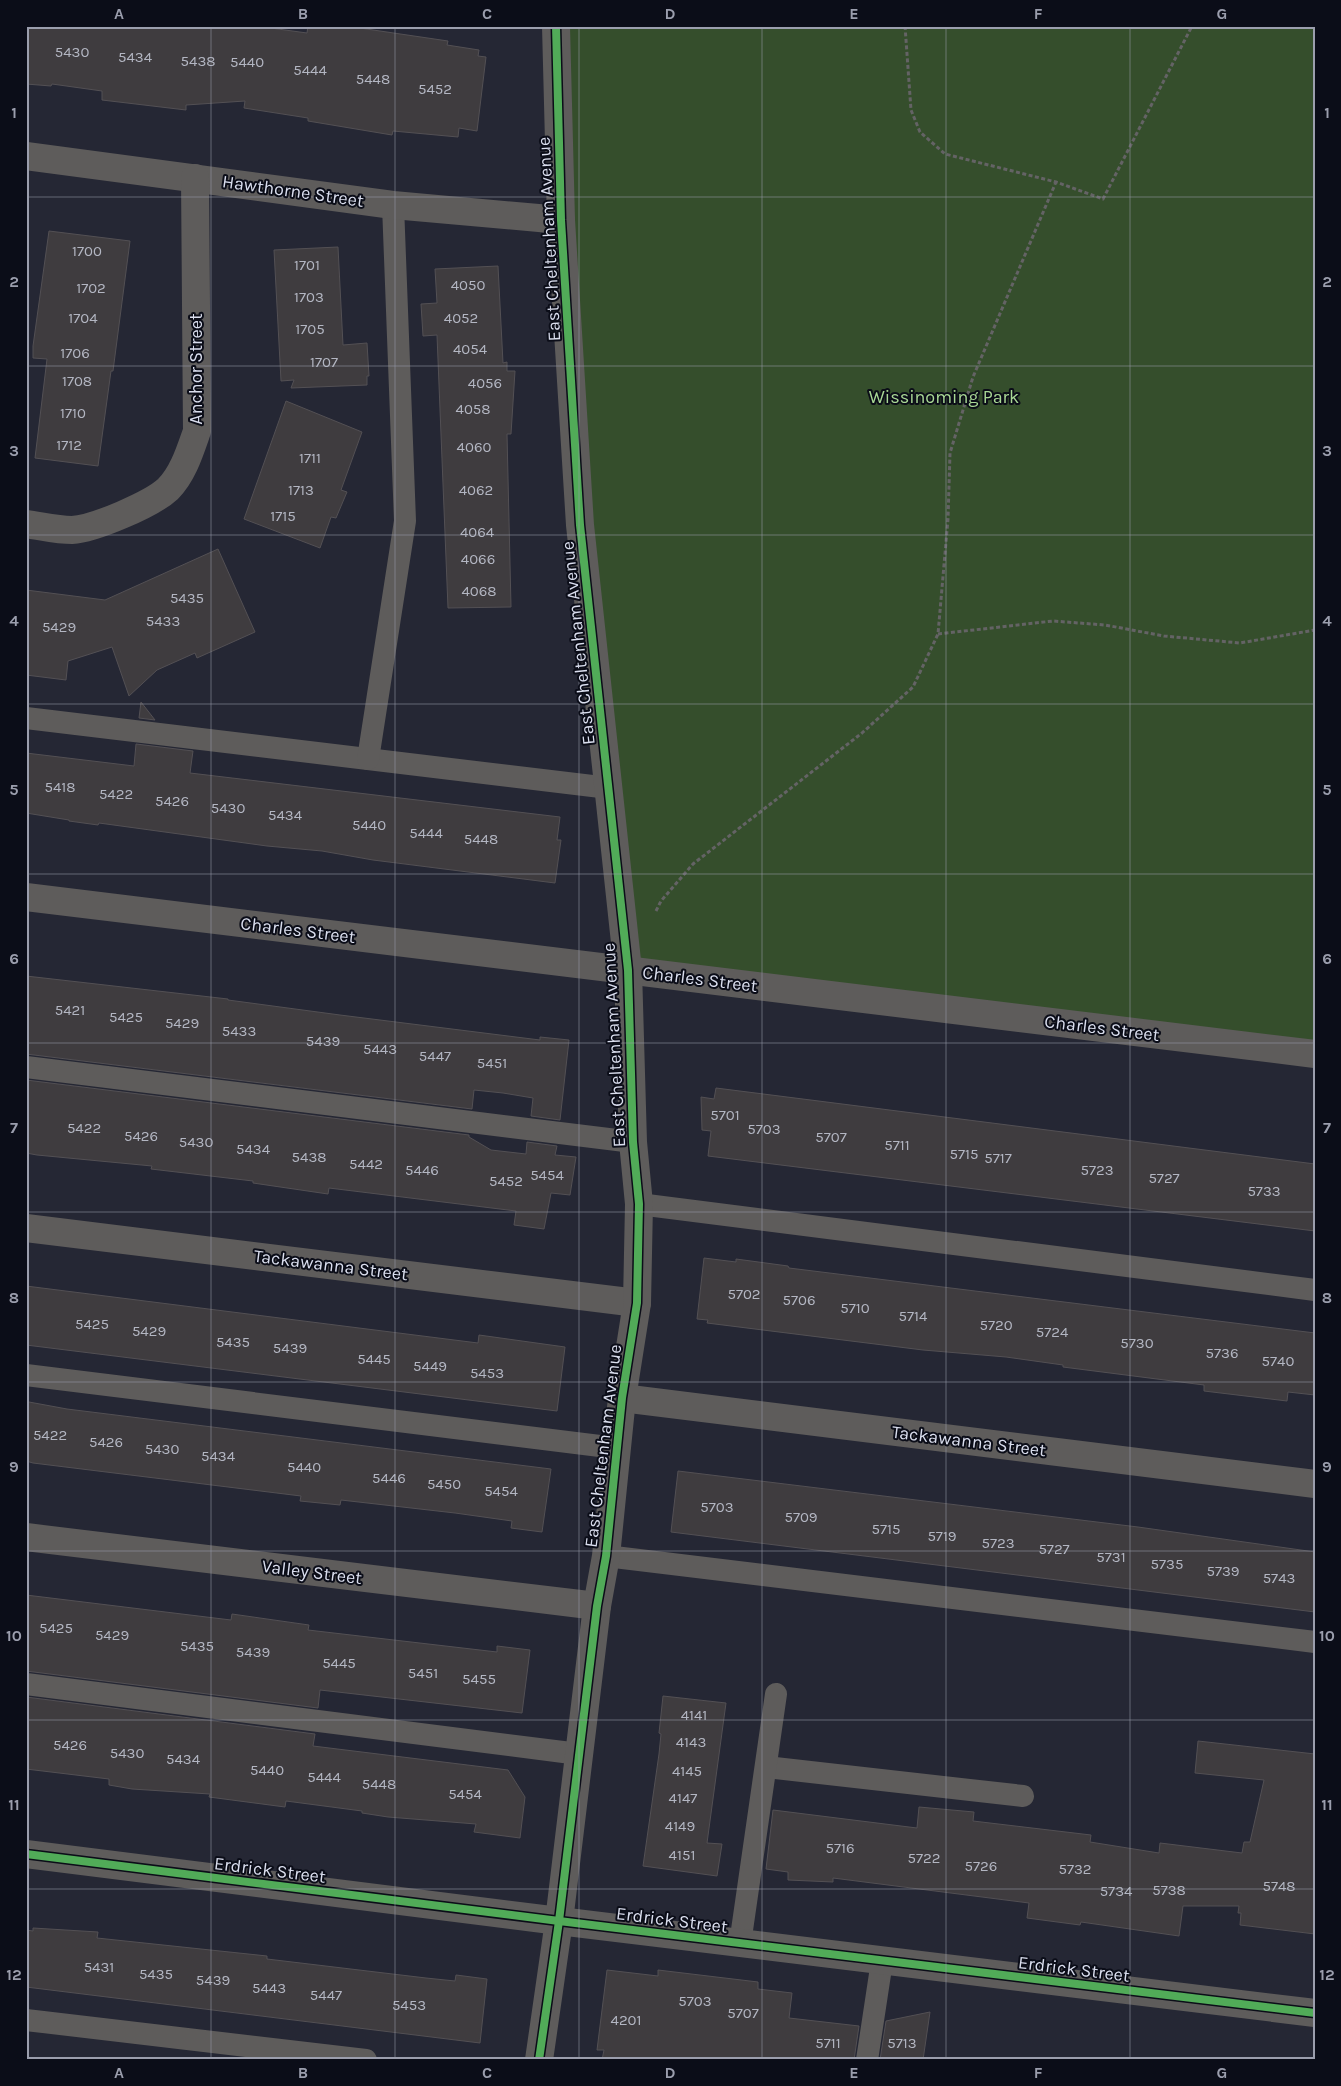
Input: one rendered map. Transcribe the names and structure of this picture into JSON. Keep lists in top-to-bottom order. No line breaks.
{"streets":{"street":["Hawthorne Street","East Cheltenham Avenue","Anchor Street","Charles Street","Tackawanna Street","Valley Street","Erdrick Street"]},"crossings":[["Hawthorne Street","East Cheltenham Avenue"],["Hawthorne Street","Anchor Street"],["East Cheltenham Avenue","Charles Street"],["East Cheltenham Avenue","Tackawanna Street"],["East Cheltenham Avenue","Valley Street"],["East Cheltenham Avenue","Erdrick Street"]],"parks":["Wissinoming Park"],"house_numbers":["5430","5434","5438","5440","5444","5448","5452","1700","1701","4050","1702","1703","1704","4052","1705","4054","1706","1707","1708","4056","4058","1710","1712","4060","1711","1713","4062","1715","4064","4066","4068","5435","5433","5429","5418","5422","5426","5430","5434","5440","5444","5448","5421","5425","5429","5433","5439","5443","5447","5451","5701","5422","5703","5426","5707","5430","5711","5434","5715","5438","5717","5442","5446","5723","5454","5727","5452","5733","5702","5706","5710","5714","5425","5720","5429","5724","5435","5730","5439","5736","5445","5740","5449","5453","5422","5426","5430","5434","5440","5446","5450","5454","5703","5709","5715","5719","5723","5727","5731","5735","5739","5743","5425","5429","5435","5439","5445","5451","5455","4141","4143","5426","5430","5434","5440","4145","5444","5448","5454","4147","4149","5716","4151","5722","5726","5732","5748","5738","5734","5431","5435","5439","5443","5447","5703","5453","5707","4201","5711","5713"],"grid":{"columns":["A","B","C","D","E","F","G"],"rows":["1","2","3","4","5","6","7","8","9","10","11","12"]}}
